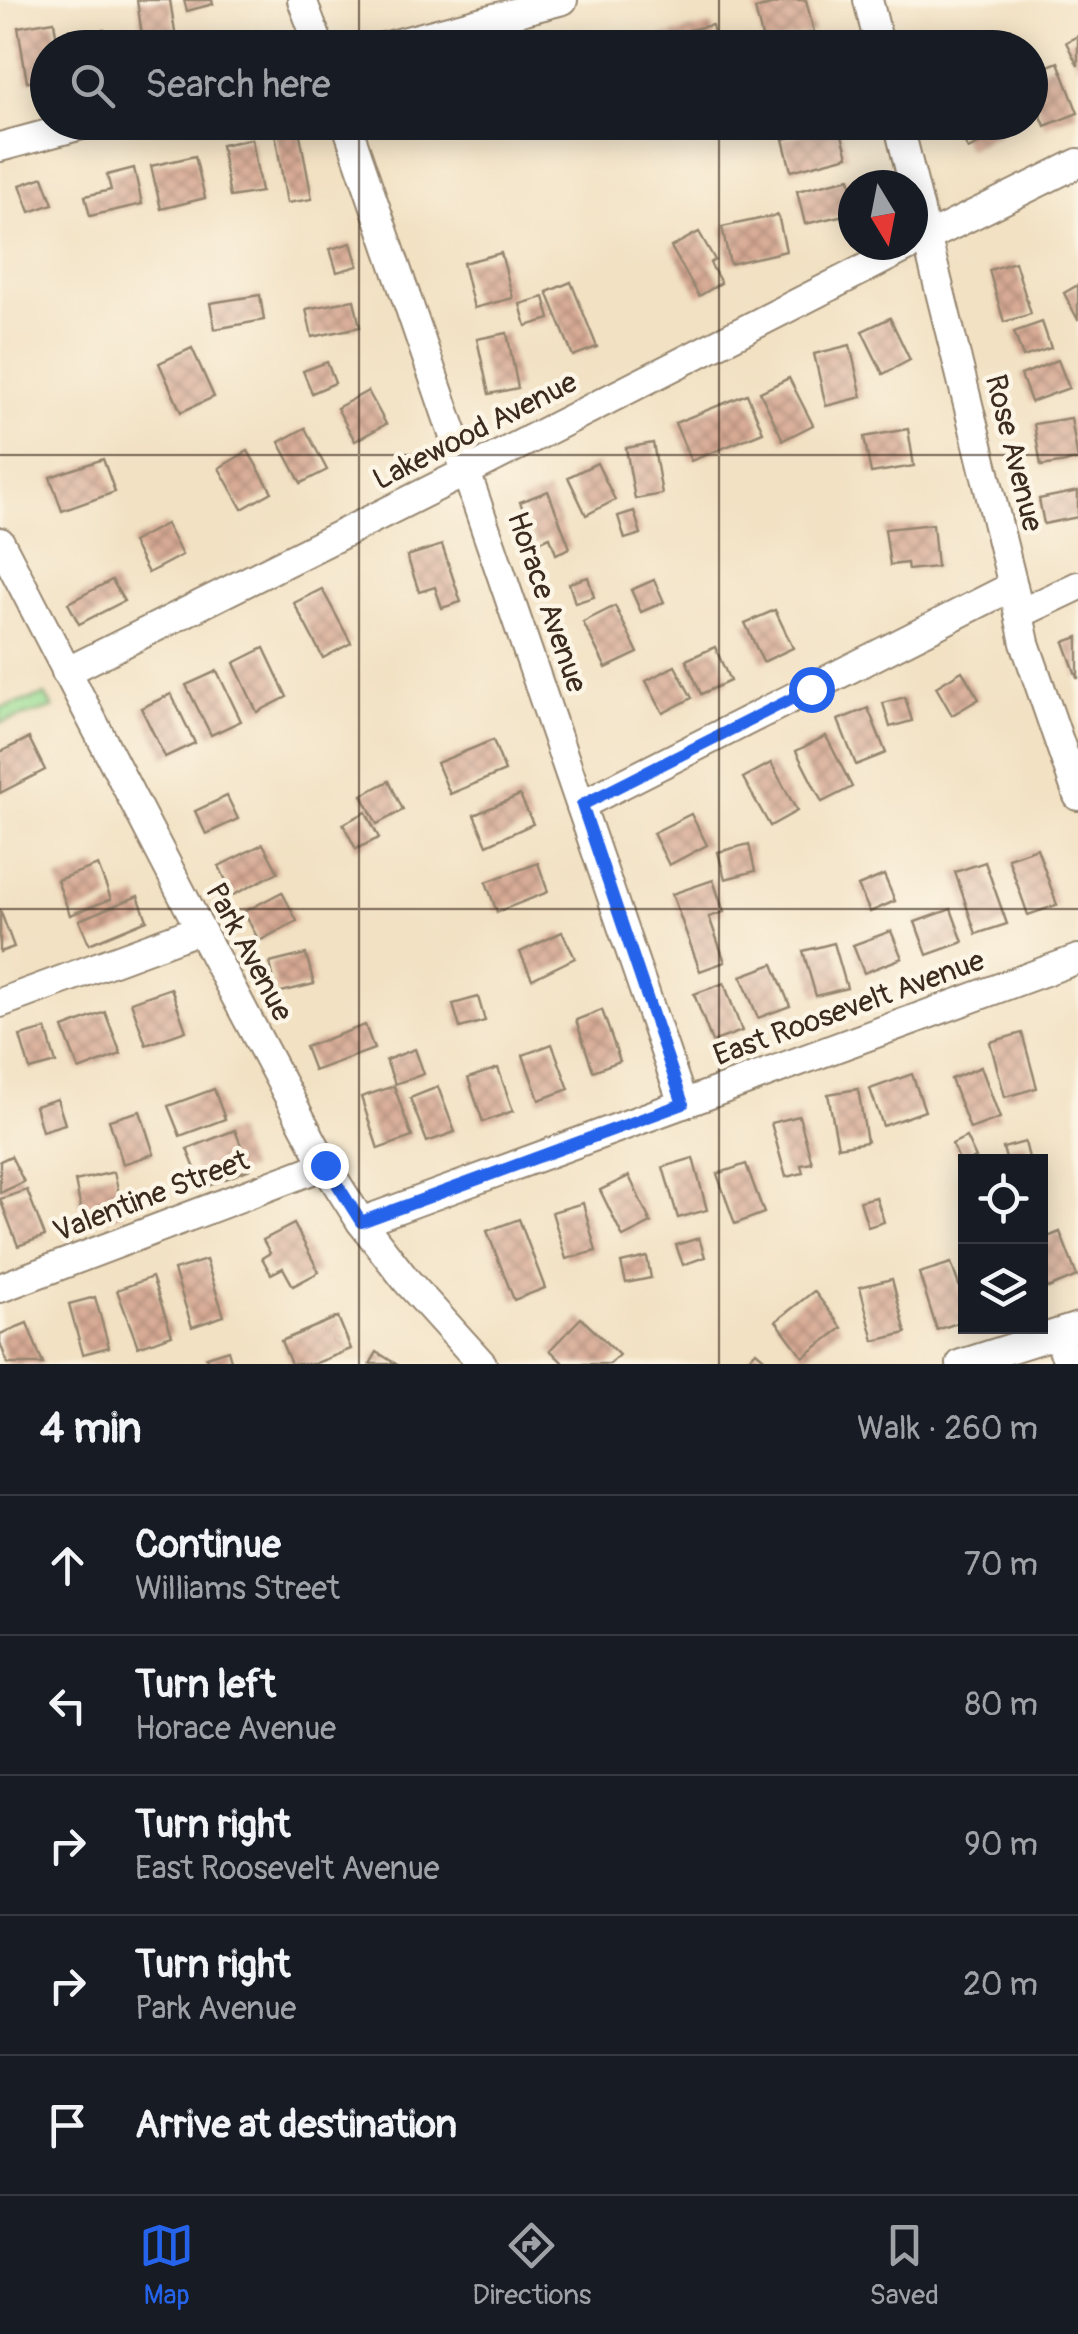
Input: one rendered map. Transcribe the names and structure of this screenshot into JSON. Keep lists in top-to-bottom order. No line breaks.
{"streets":{"street":["Lakewood Avenue","Rose Avenue","Horace Avenue","Park Avenue","East Roosevelt Avenue","Valentine Street"]},"crossings":[["Lakewood Avenue","Horace Avenue"],["Lakewood Avenue","Park Avenue"],["Horace Avenue","East Roosevelt Avenue"],["Park Avenue","East Roosevelt Avenue"],["Park Avenue","Valentine Street"]],"north":"bottom","page":{"search":"Search here","heading":["4 min","Walk · 260 m"],"list":[["Continue","Williams Street","70 m"],["Turn left","Horace Avenue","80 m"],["Turn right","East Roosevelt Avenue","90 m"],["Turn right","Park Avenue","20 m"],"Arrive at destination"],"nav":["Map","Directions","Saved"]}}
